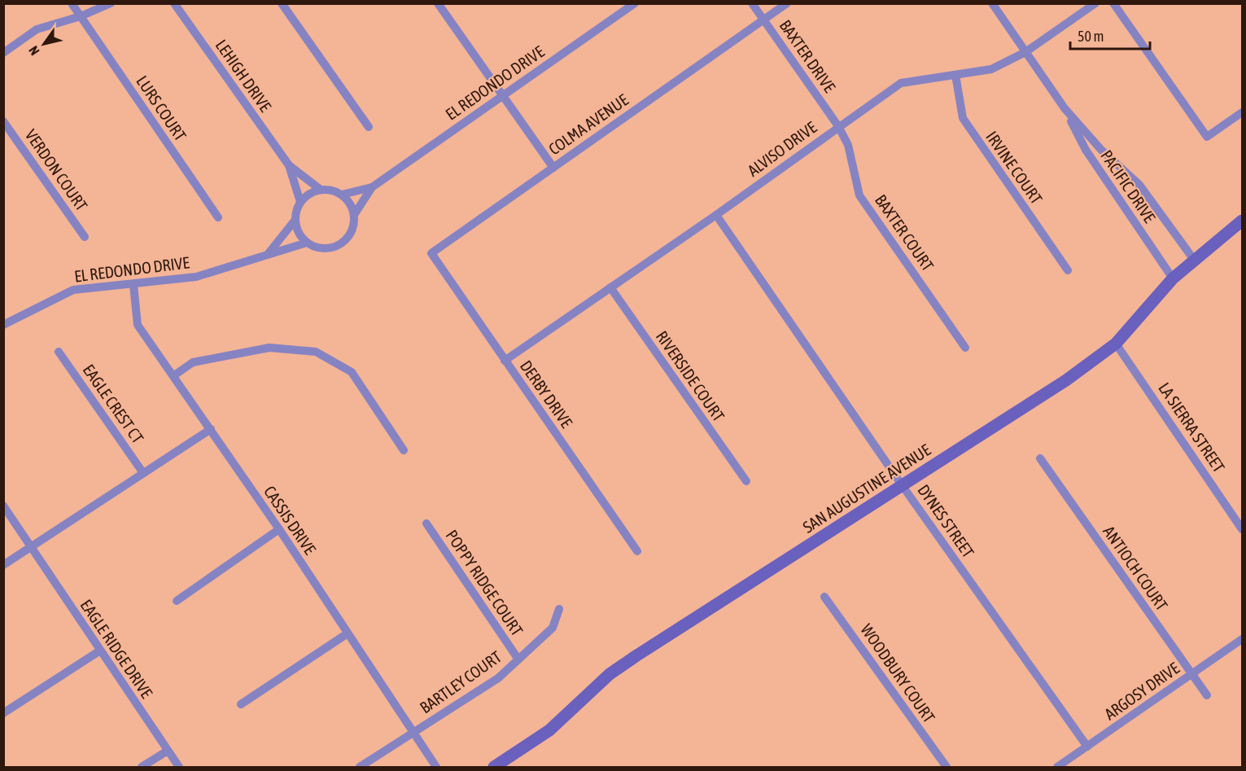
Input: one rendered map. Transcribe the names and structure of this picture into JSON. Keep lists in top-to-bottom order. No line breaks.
{"streets":{"street":["BAXTER DRIVE","LEHIGH DRIVE","EL REDONDO DRIVE","LURS COURT","COLMA AVENUE","ALVISO DRIVE","IRVINE COURT","VERDON COURT","PACIFIC DRIVE","BAXTER COURT","RIVERSIDE COURT","DERBY DRIVE","EAGLE CREST CT","LA SIERRA STREET","SAN AUGUSTINE AVENUE","CASSIS DRIVE","DYNES STREET","ANTIOCH COURT","POPPY RIDGE COURT","EAGLE RIDGE DRIVE","WOODBURY COURT","BARTLEY COURT","ARGOSY DRIVE"]},"crossings":[["BAXTER DRIVE","COLMA AVENUE"],["BAXTER DRIVE","ALVISO DRIVE"],["BAXTER DRIVE","BAXTER COURT"],["LEHIGH DRIVE","EL REDONDO DRIVE"],["EL REDONDO DRIVE","CASSIS DRIVE"],["COLMA AVENUE","DERBY DRIVE"],["ALVISO DRIVE","IRVINE COURT"],["ALVISO DRIVE","PACIFIC DRIVE"],["ALVISO DRIVE","BAXTER COURT"],["ALVISO DRIVE","RIVERSIDE COURT"],["ALVISO DRIVE","DERBY DRIVE"],["ALVISO DRIVE","DYNES STREET"],["PACIFIC DRIVE","SAN AUGUSTINE AVENUE"],["LA SIERRA STREET","SAN AUGUSTINE AVENUE"],["SAN AUGUSTINE AVENUE","DYNES STREET"],["CASSIS DRIVE","BARTLEY COURT"],["DYNES STREET","ARGOSY DRIVE"],["ANTIOCH COURT","ARGOSY DRIVE"],["POPPY RIDGE COURT","BARTLEY COURT"]],"scale_bar":"50 m","north":"bottom left"}
